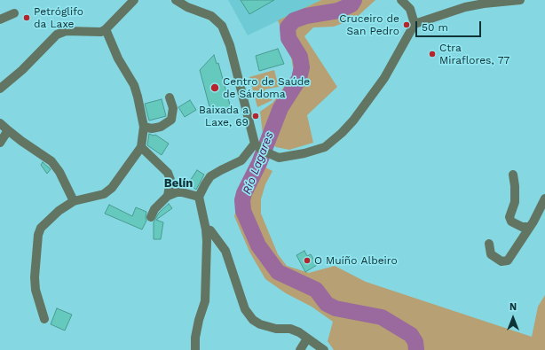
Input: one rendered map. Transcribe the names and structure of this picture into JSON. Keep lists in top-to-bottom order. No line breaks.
{"districts":["Belín"],"water":["Río Lagares"],"places":["Petróglifo da Laxe","Cruceiro de San Pedro","Ctra Miraflores, 77","Centro de Saúde de Sárdoma","Baixada a Laxe, 69","O Muíño Albeiro"],"scale_bar":"50 m","north":"top"}
